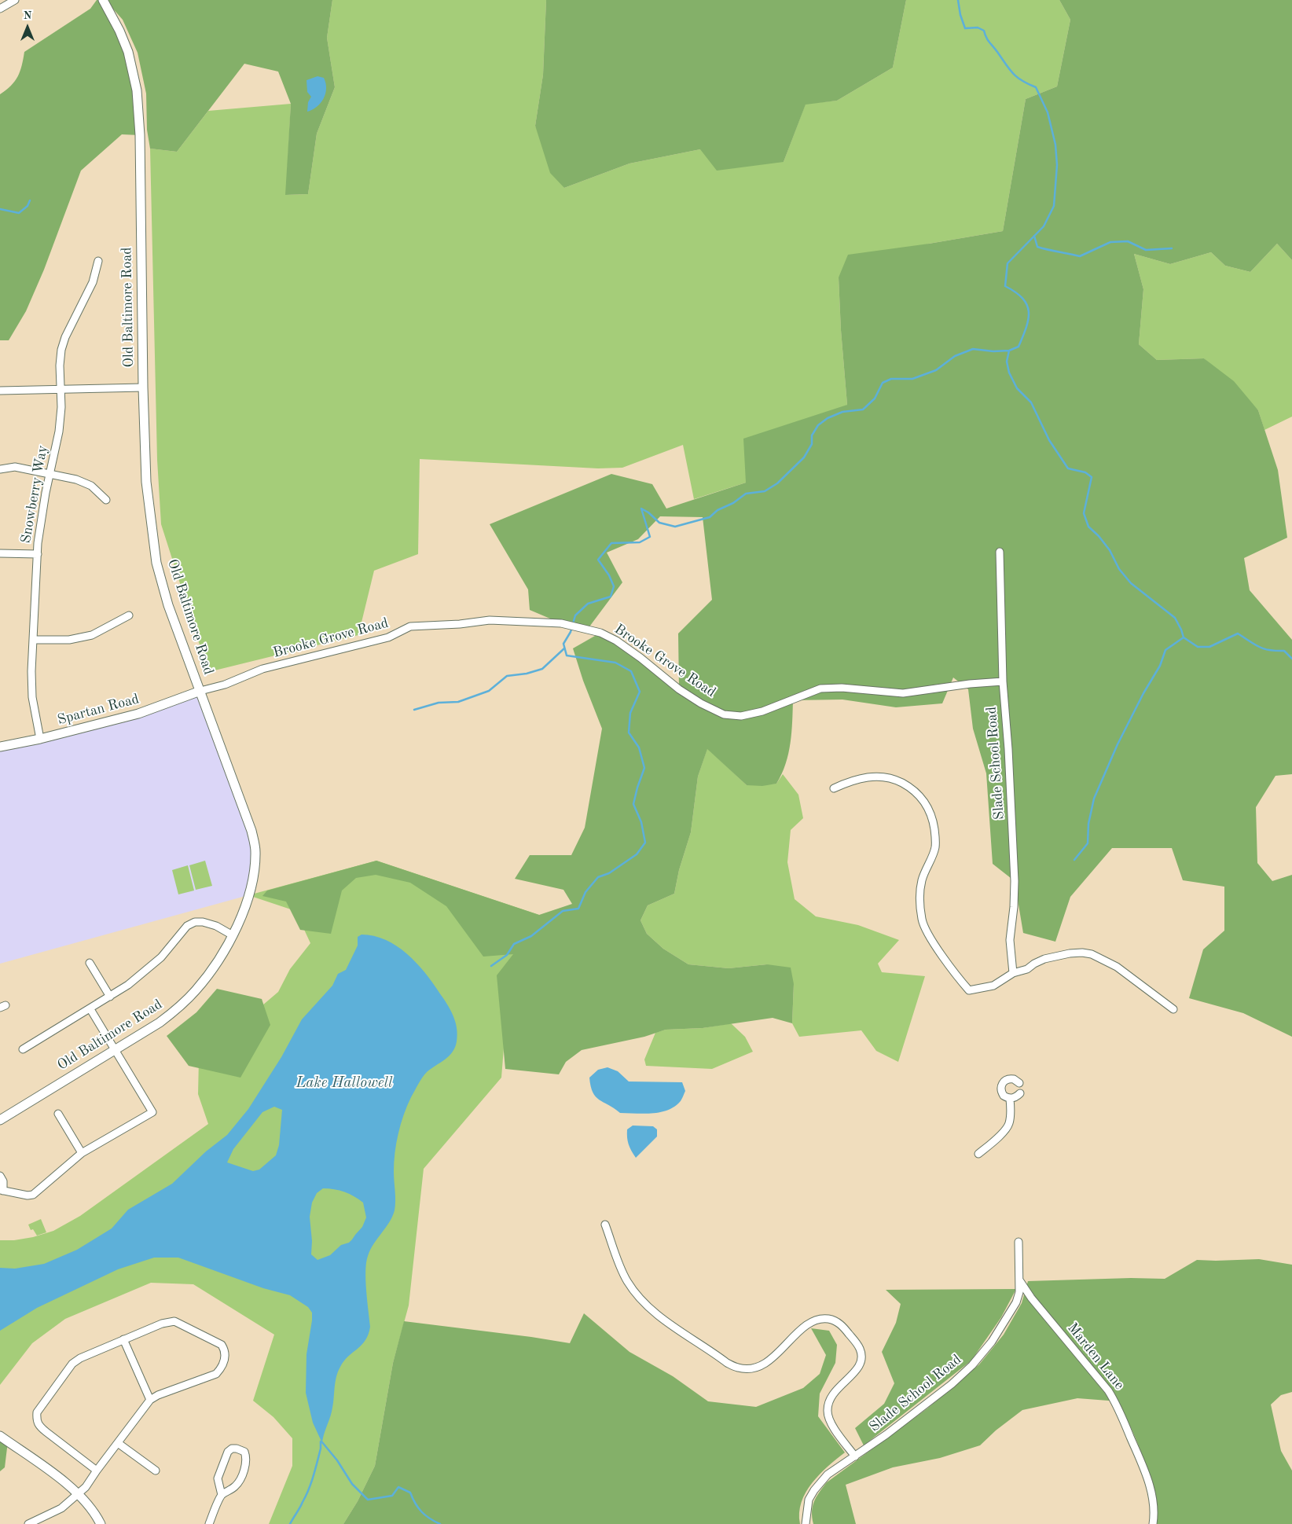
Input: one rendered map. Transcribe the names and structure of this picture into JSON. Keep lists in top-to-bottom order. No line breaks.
{"streets":{"street":["Old Baltimore Road","Snowberry Way","Brooke Grove Road","Spartan Road","Slade School Road","Marden Lane"]},"crossings":[["Old Baltimore Road","Brooke Grove Road"],["Old Baltimore Road","Spartan Road"],["Snowberry Way","Spartan Road"],["Brooke Grove Road","Spartan Road"],["Brooke Grove Road","Slade School Road"],["Slade School Road","Marden Lane"]],"water":["Lake Hallowell"],"north":"top"}
